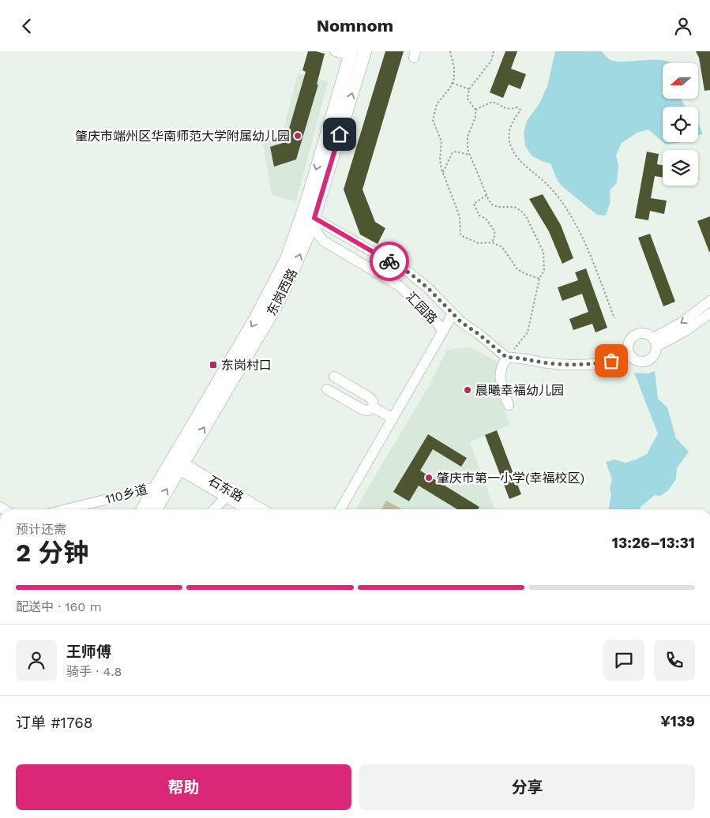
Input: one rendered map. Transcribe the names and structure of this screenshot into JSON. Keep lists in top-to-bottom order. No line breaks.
{"streets":{"main road":["东岗西路"],"street":["汇园路","石东路","110乡道"]},"crossings":[["东岗西路","汇园路"],["东岗西路","石东路"],["东岗西路","110乡道"]],"places":{"other":["肇庆市端州区华南师范大学附属幼儿园","晨曦幸福幼儿园","肇庆市第一小学(幸福校区)"],"transit":["东岗村口"]},"north":"left","page":{"header":"Nomnom","heading":["2 分钟","预计还需","13:26–13:31"],"panel":["王师傅","骑手 · 4.8","订单 #1768","¥139"],"bar":"配送中 · 160 m","buttons":["帮助","分享"]}}
